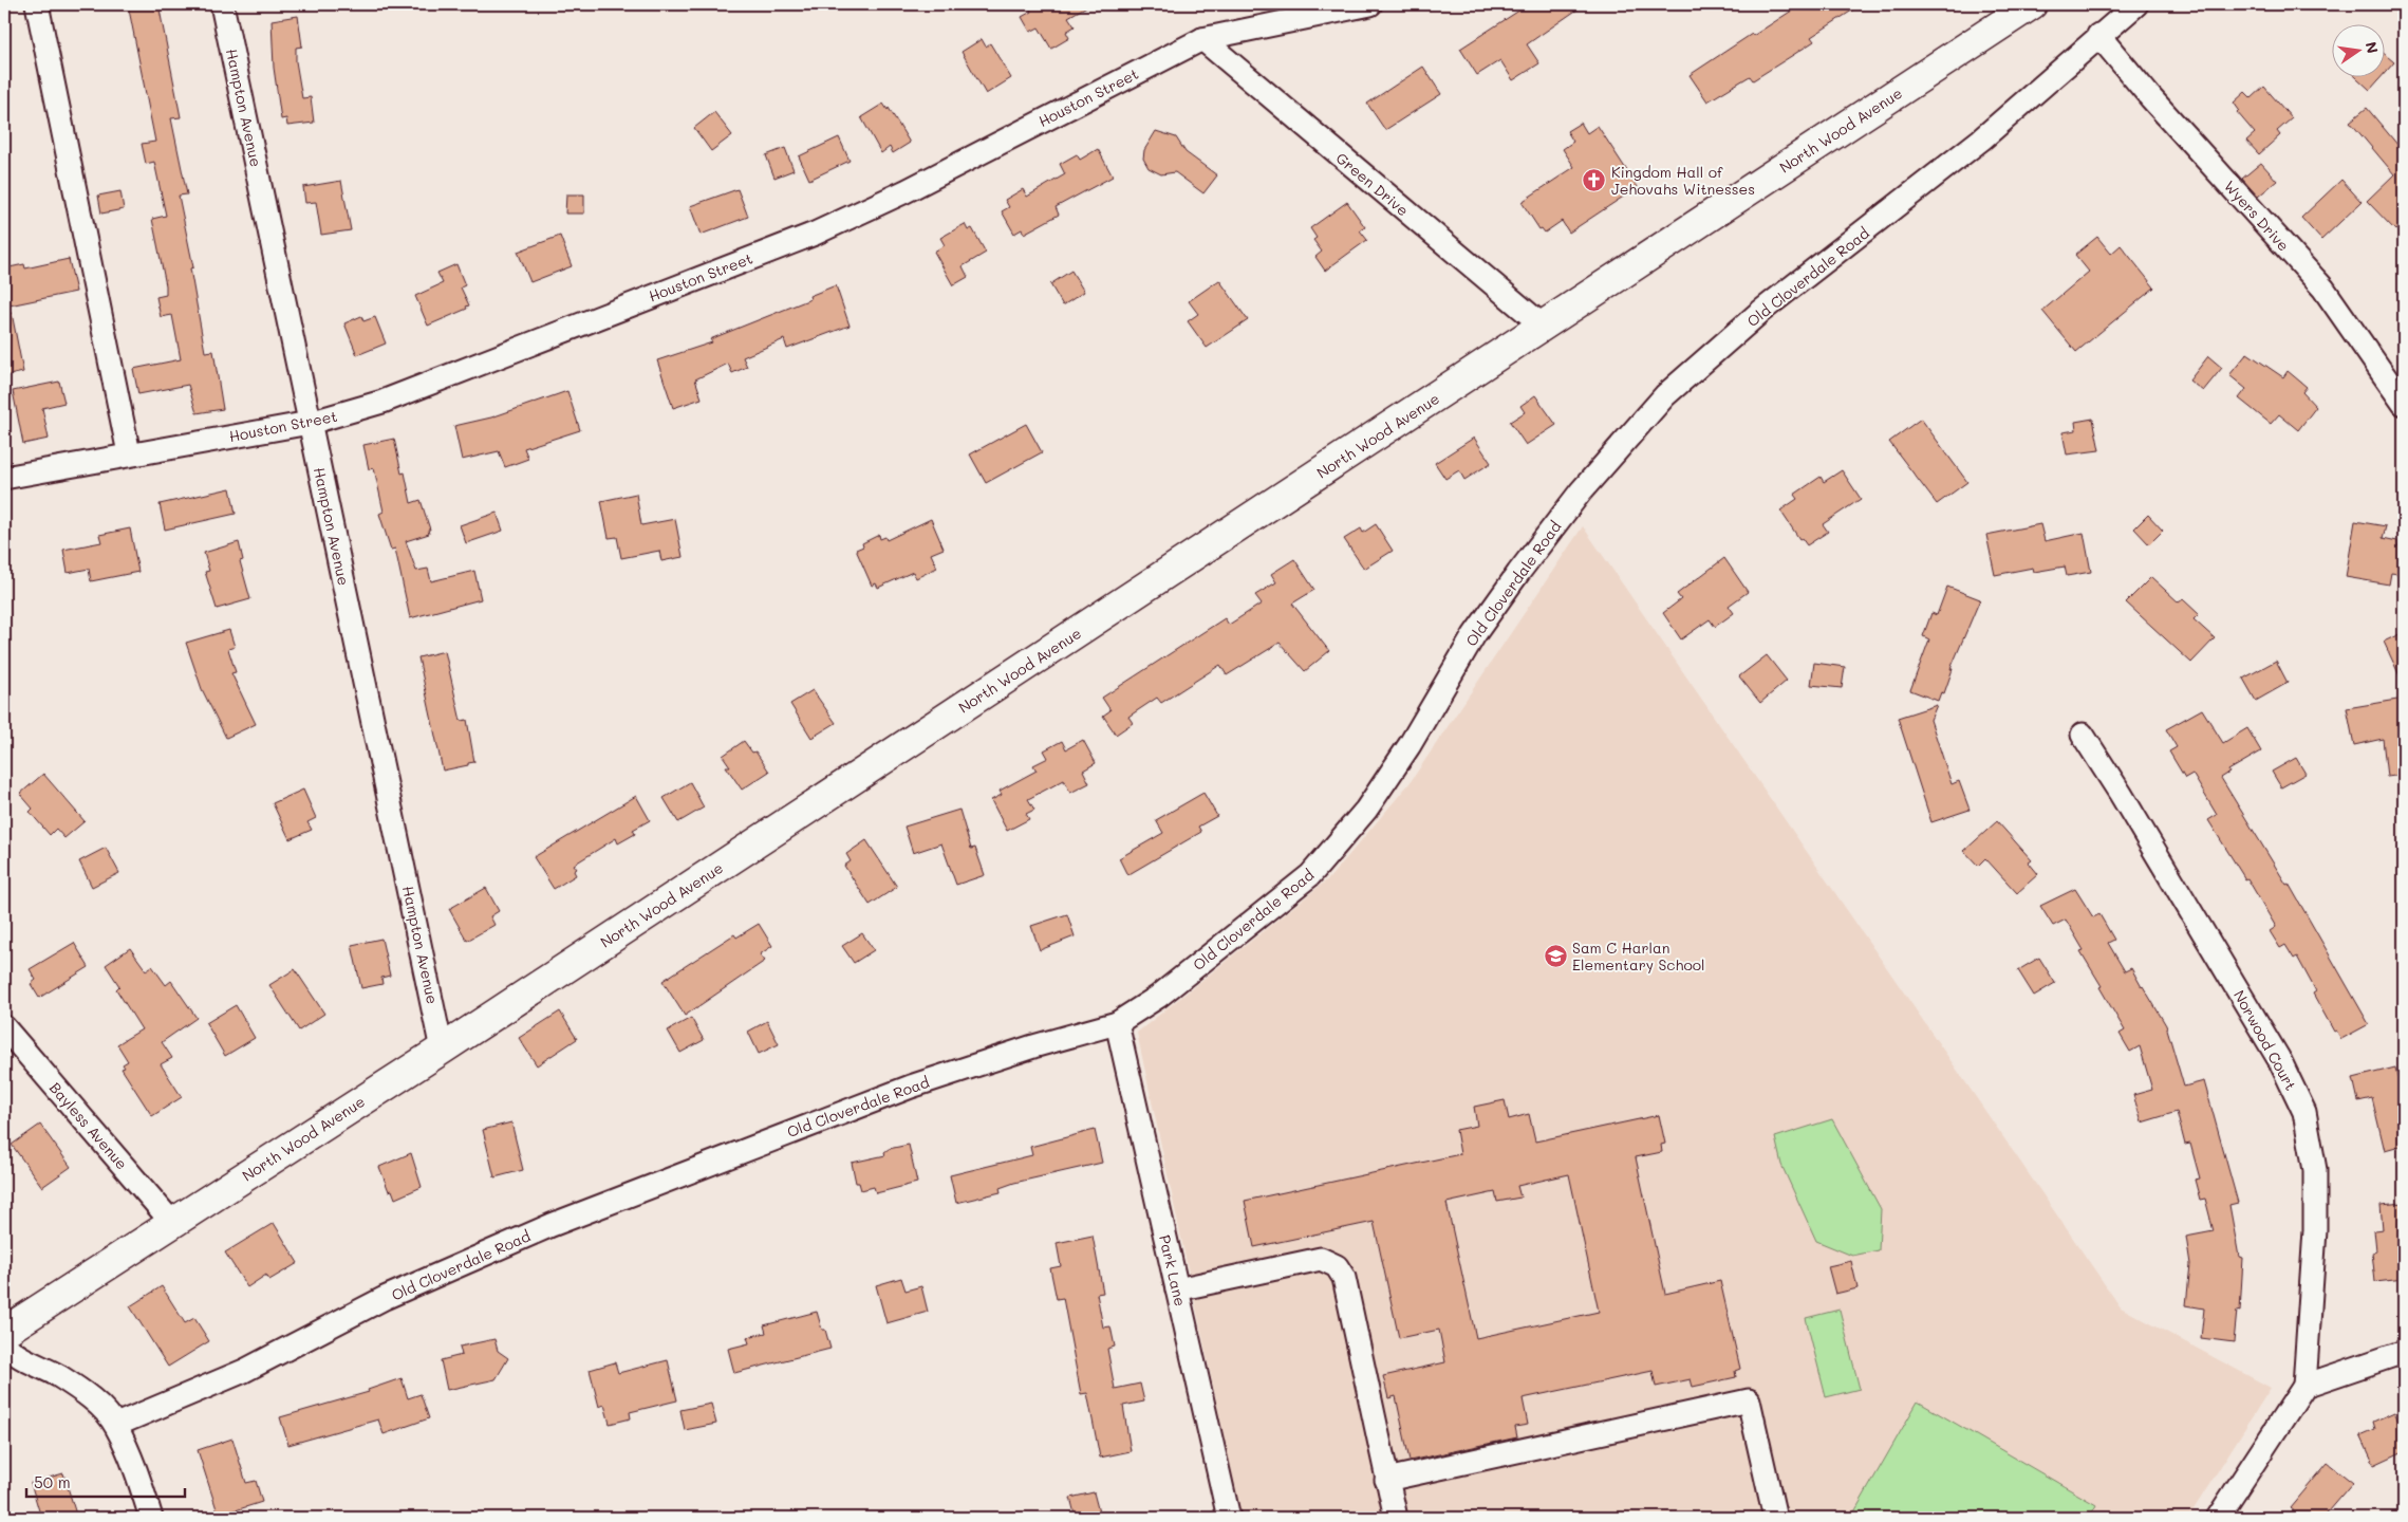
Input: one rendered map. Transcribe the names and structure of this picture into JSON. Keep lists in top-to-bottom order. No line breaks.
{"streets":{"main road":["North Wood Avenue"],"street":["Houston Street","Hampton Avenue","Green Drive","Wyers Drive","Old Cloverdale Road","Norwood Court","Bayless Avenue","Park Lane"]},"crossings":[["Houston Street","Hampton Avenue"],["Houston Street","Green Drive"],["Hampton Avenue","North Wood Avenue"],["North Wood Avenue","Green Drive"],["North Wood Avenue","Bayless Avenue"],["Wyers Drive","Old Cloverdale Road"],["Old Cloverdale Road","Park Lane"]],"places":{"church":["Kingdom Hall of Jehovahs Witnesses"],"school or university":["Sam C Harlan Elementary School"]},"scale_bar":"50 m","north":"right"}
